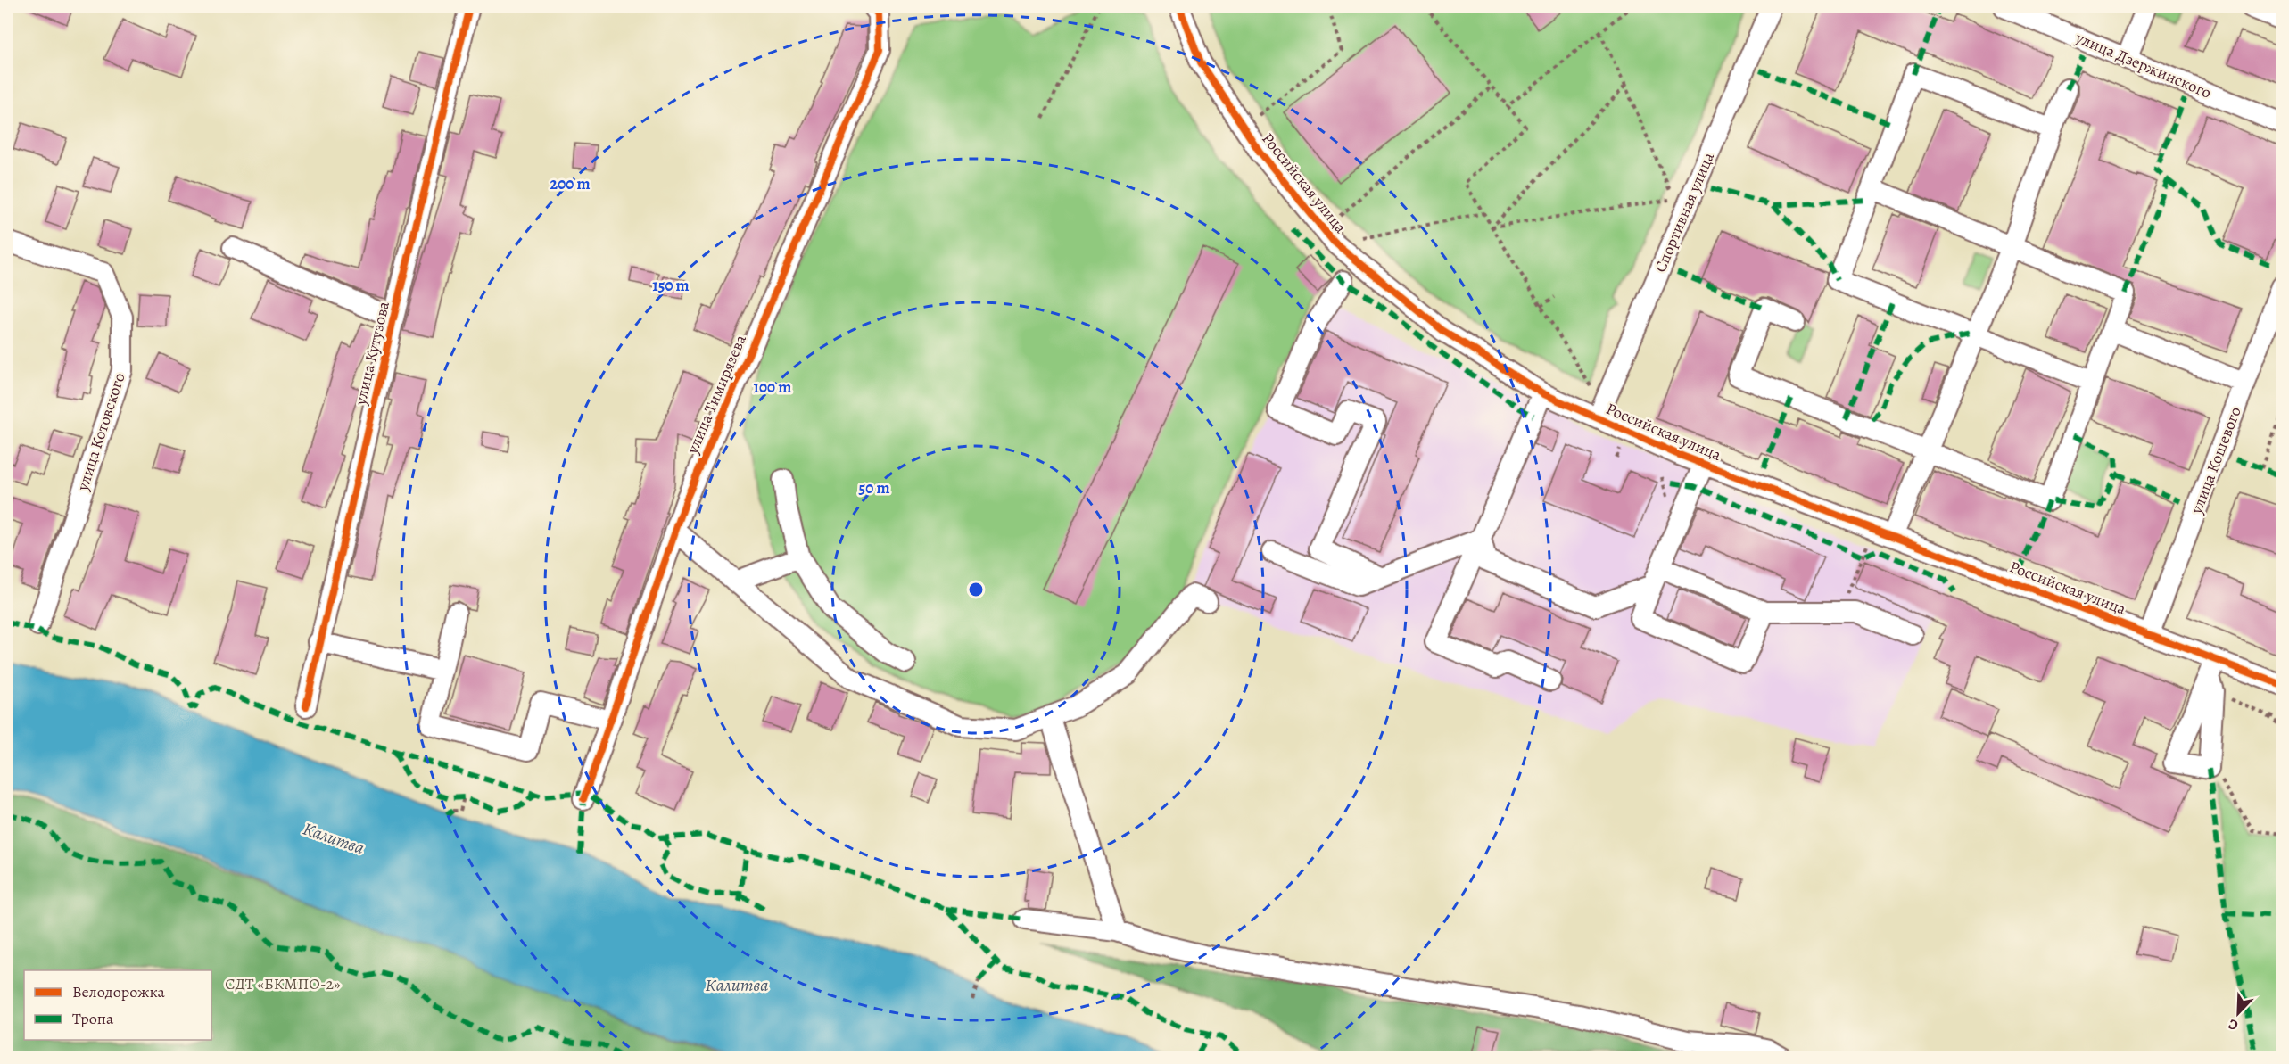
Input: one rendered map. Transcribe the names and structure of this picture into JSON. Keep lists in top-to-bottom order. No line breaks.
{"streets":{"street":["улица Дзержинского","Российская улица","Спортивная улица","улица Кутузова","улица Тимирязева","улица Котовского","улица Кошевого"]},"crossings":[["Российская улица","Спортивная улица"],["Российская улица","улица Кошевого"]],"water":["Калитва"],"parks":["СДТ «БКМПО-2»"],"legend":["Велодорожка","Тропа"],"north":"bottom left","rings":["200 m","150 m","100 m","50 m"]}
